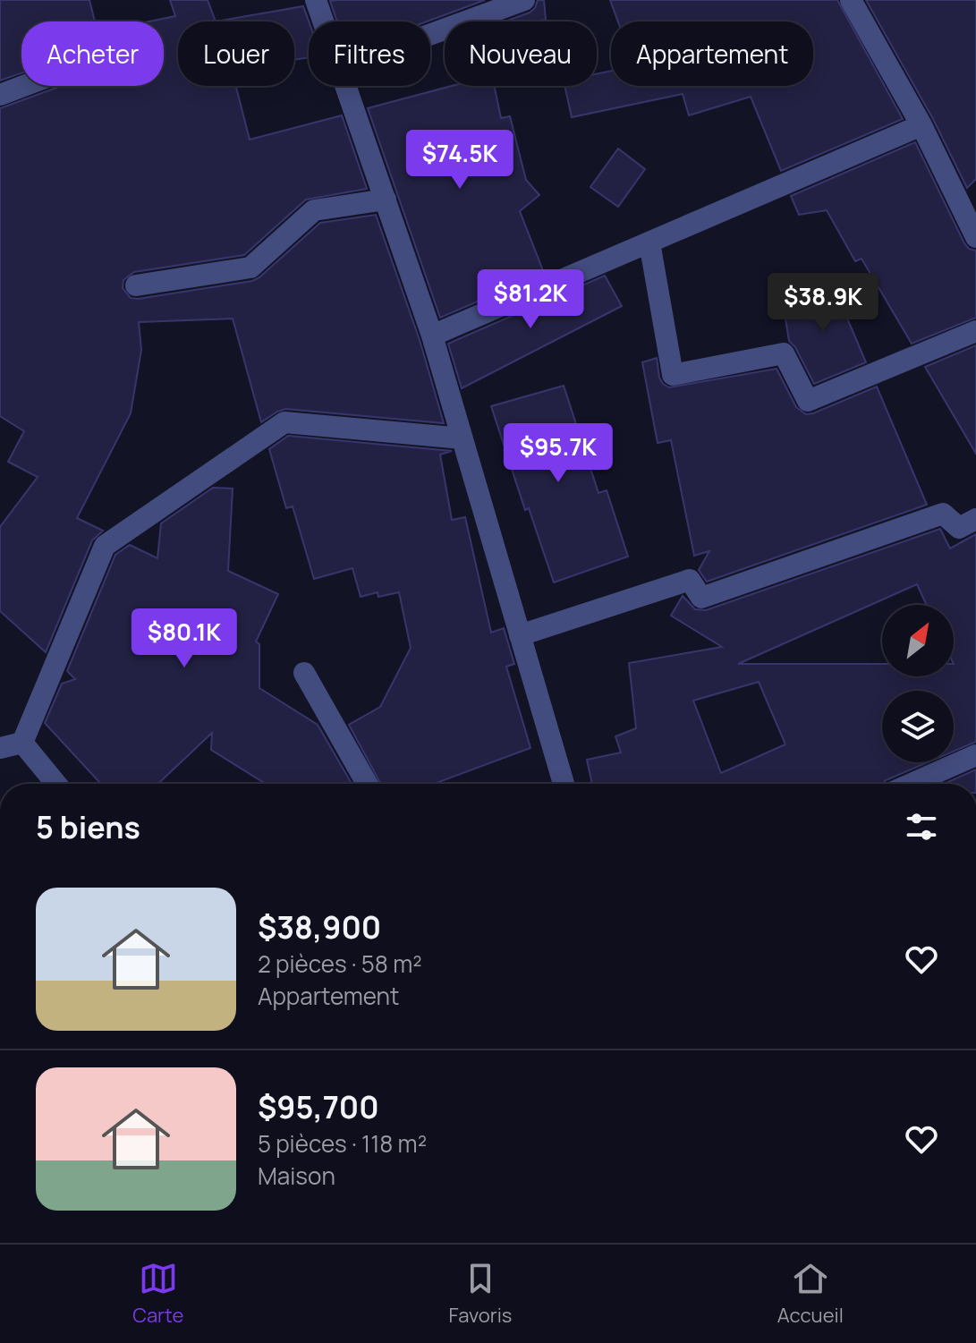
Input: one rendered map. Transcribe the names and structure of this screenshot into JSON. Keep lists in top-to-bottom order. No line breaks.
{"north":"top right","page":{"chip":["Acheter","Louer","Filtres","Nouveau","Appartement"],"price":["$74.5K","$81.2K","$38.9K","$95.7K","$80.1K"],"heading":"5 biens","list":[{"name":"$38,900","note":"2 pièces · 58 m² · Appartement"},{"name":"$95,700","note":"5 pièces · 118 m² · Maison"}],"tabs":["Carte","Favoris","Accueil"]}}
